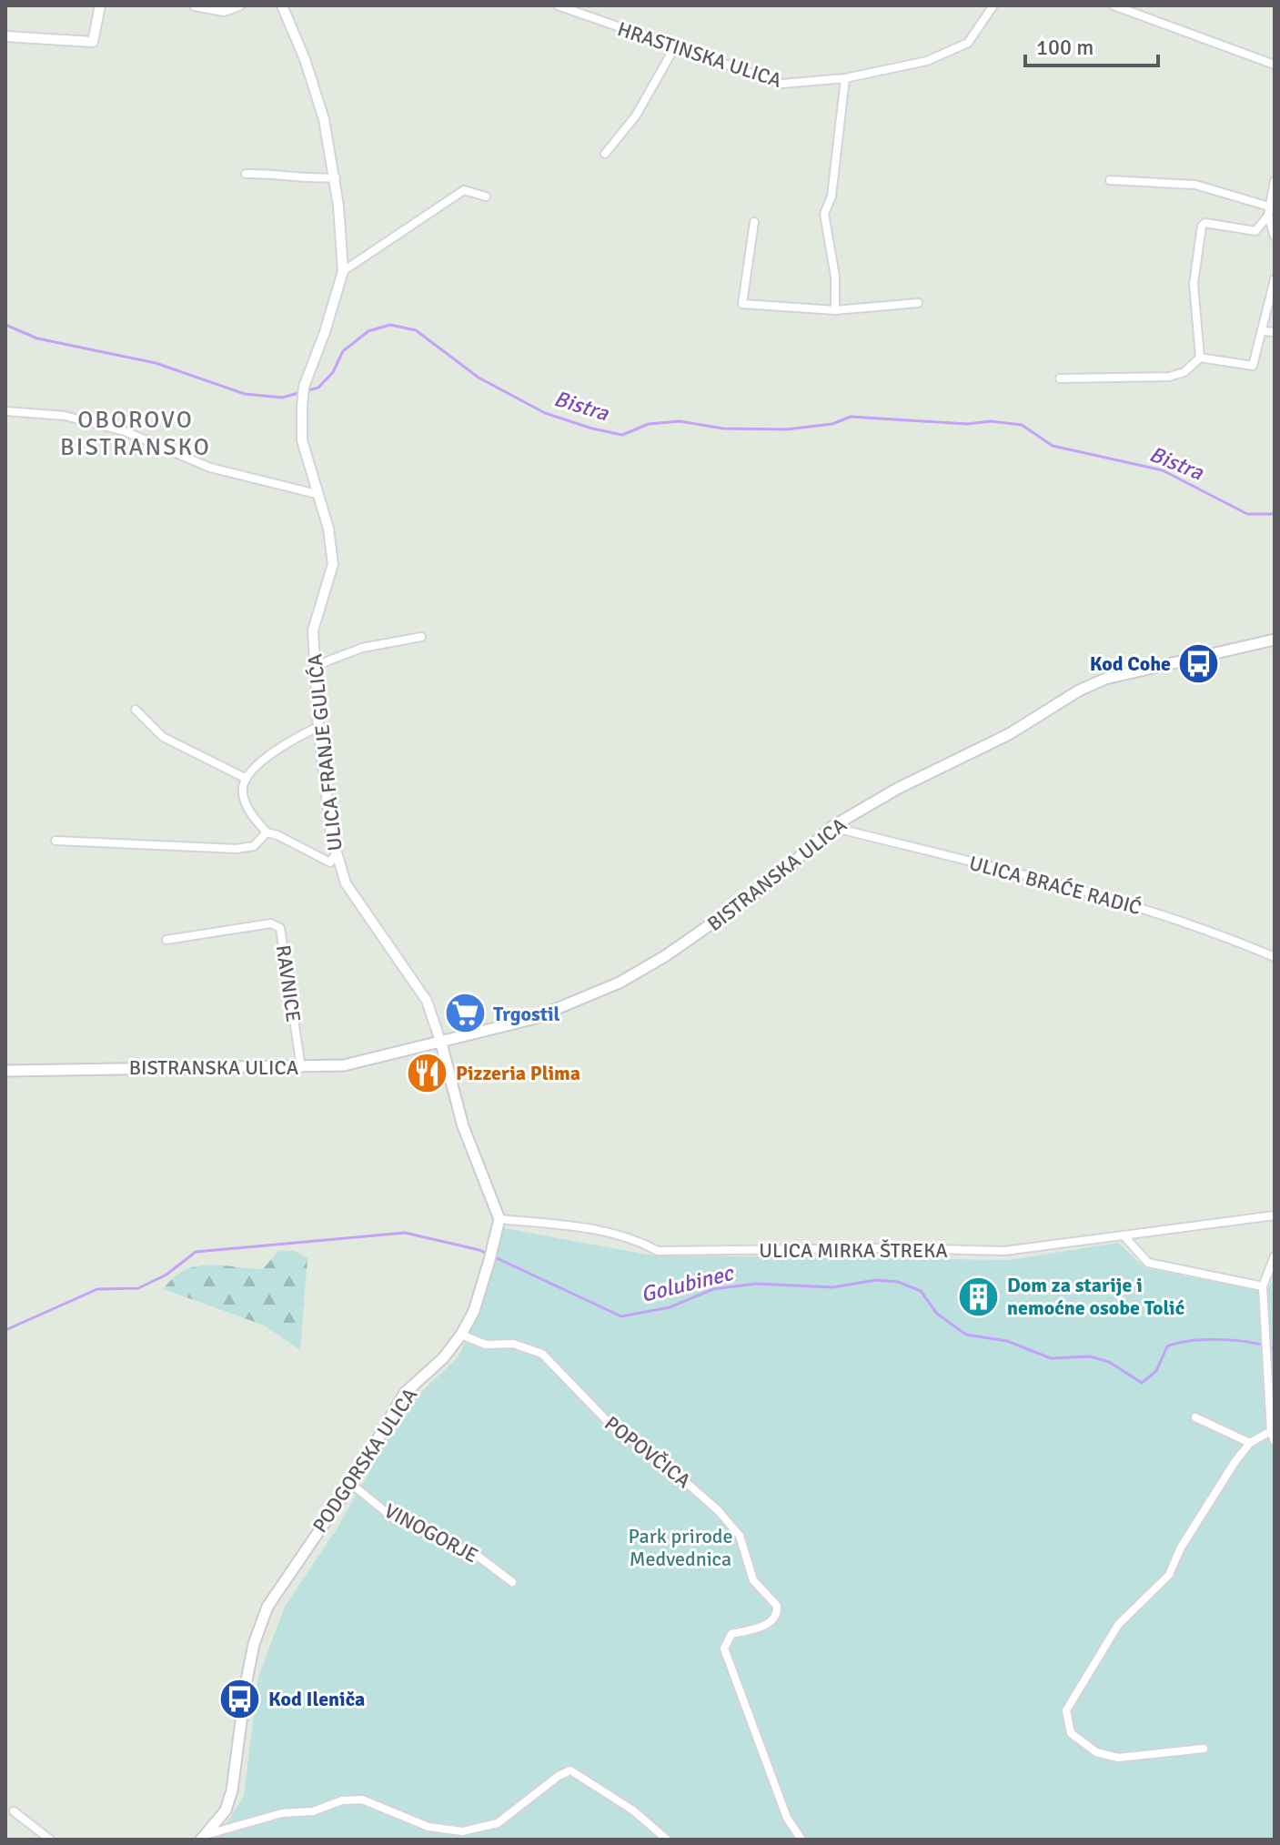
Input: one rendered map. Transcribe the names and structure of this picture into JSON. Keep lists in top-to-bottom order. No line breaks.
{"streets":{"main road":["BISTRANSKA ULICA","PODGORSKA ULICA"],"street":["HRASTINSKA ULICA","ULICA FRANJE GULIĆA","ULICA BRAĆE RADIĆ","RAVNICE","ULICA MIRKA ŠTREKA","POPOVČICA","VINOGORJE"]},"crossings":[["ULICA FRANJE GULIĆA","BISTRANSKA ULICA"],["BISTRANSKA ULICA","ULICA BRAĆE RADIĆ"],["BISTRANSKA ULICA","RAVNICE"],["ULICA MIRKA ŠTREKA","PODGORSKA ULICA"],["POPOVČICA","PODGORSKA ULICA"],["PODGORSKA ULICA","VINOGORJE"]],"districts":["OBOROVO BISTRANSKO"],"water":["Bistra","Golubinec"],"parks":["Park prirode Medvednica"],"places":{"bus stop":["Kod Cohe","Kod Ileniča"],"supermarket":["Trgostil"],"restaurant":["Pizzeria Plima"],"building":["Dom za starije i nemoćne osobe Tolić"]},"scale_bar":"100 m"}
